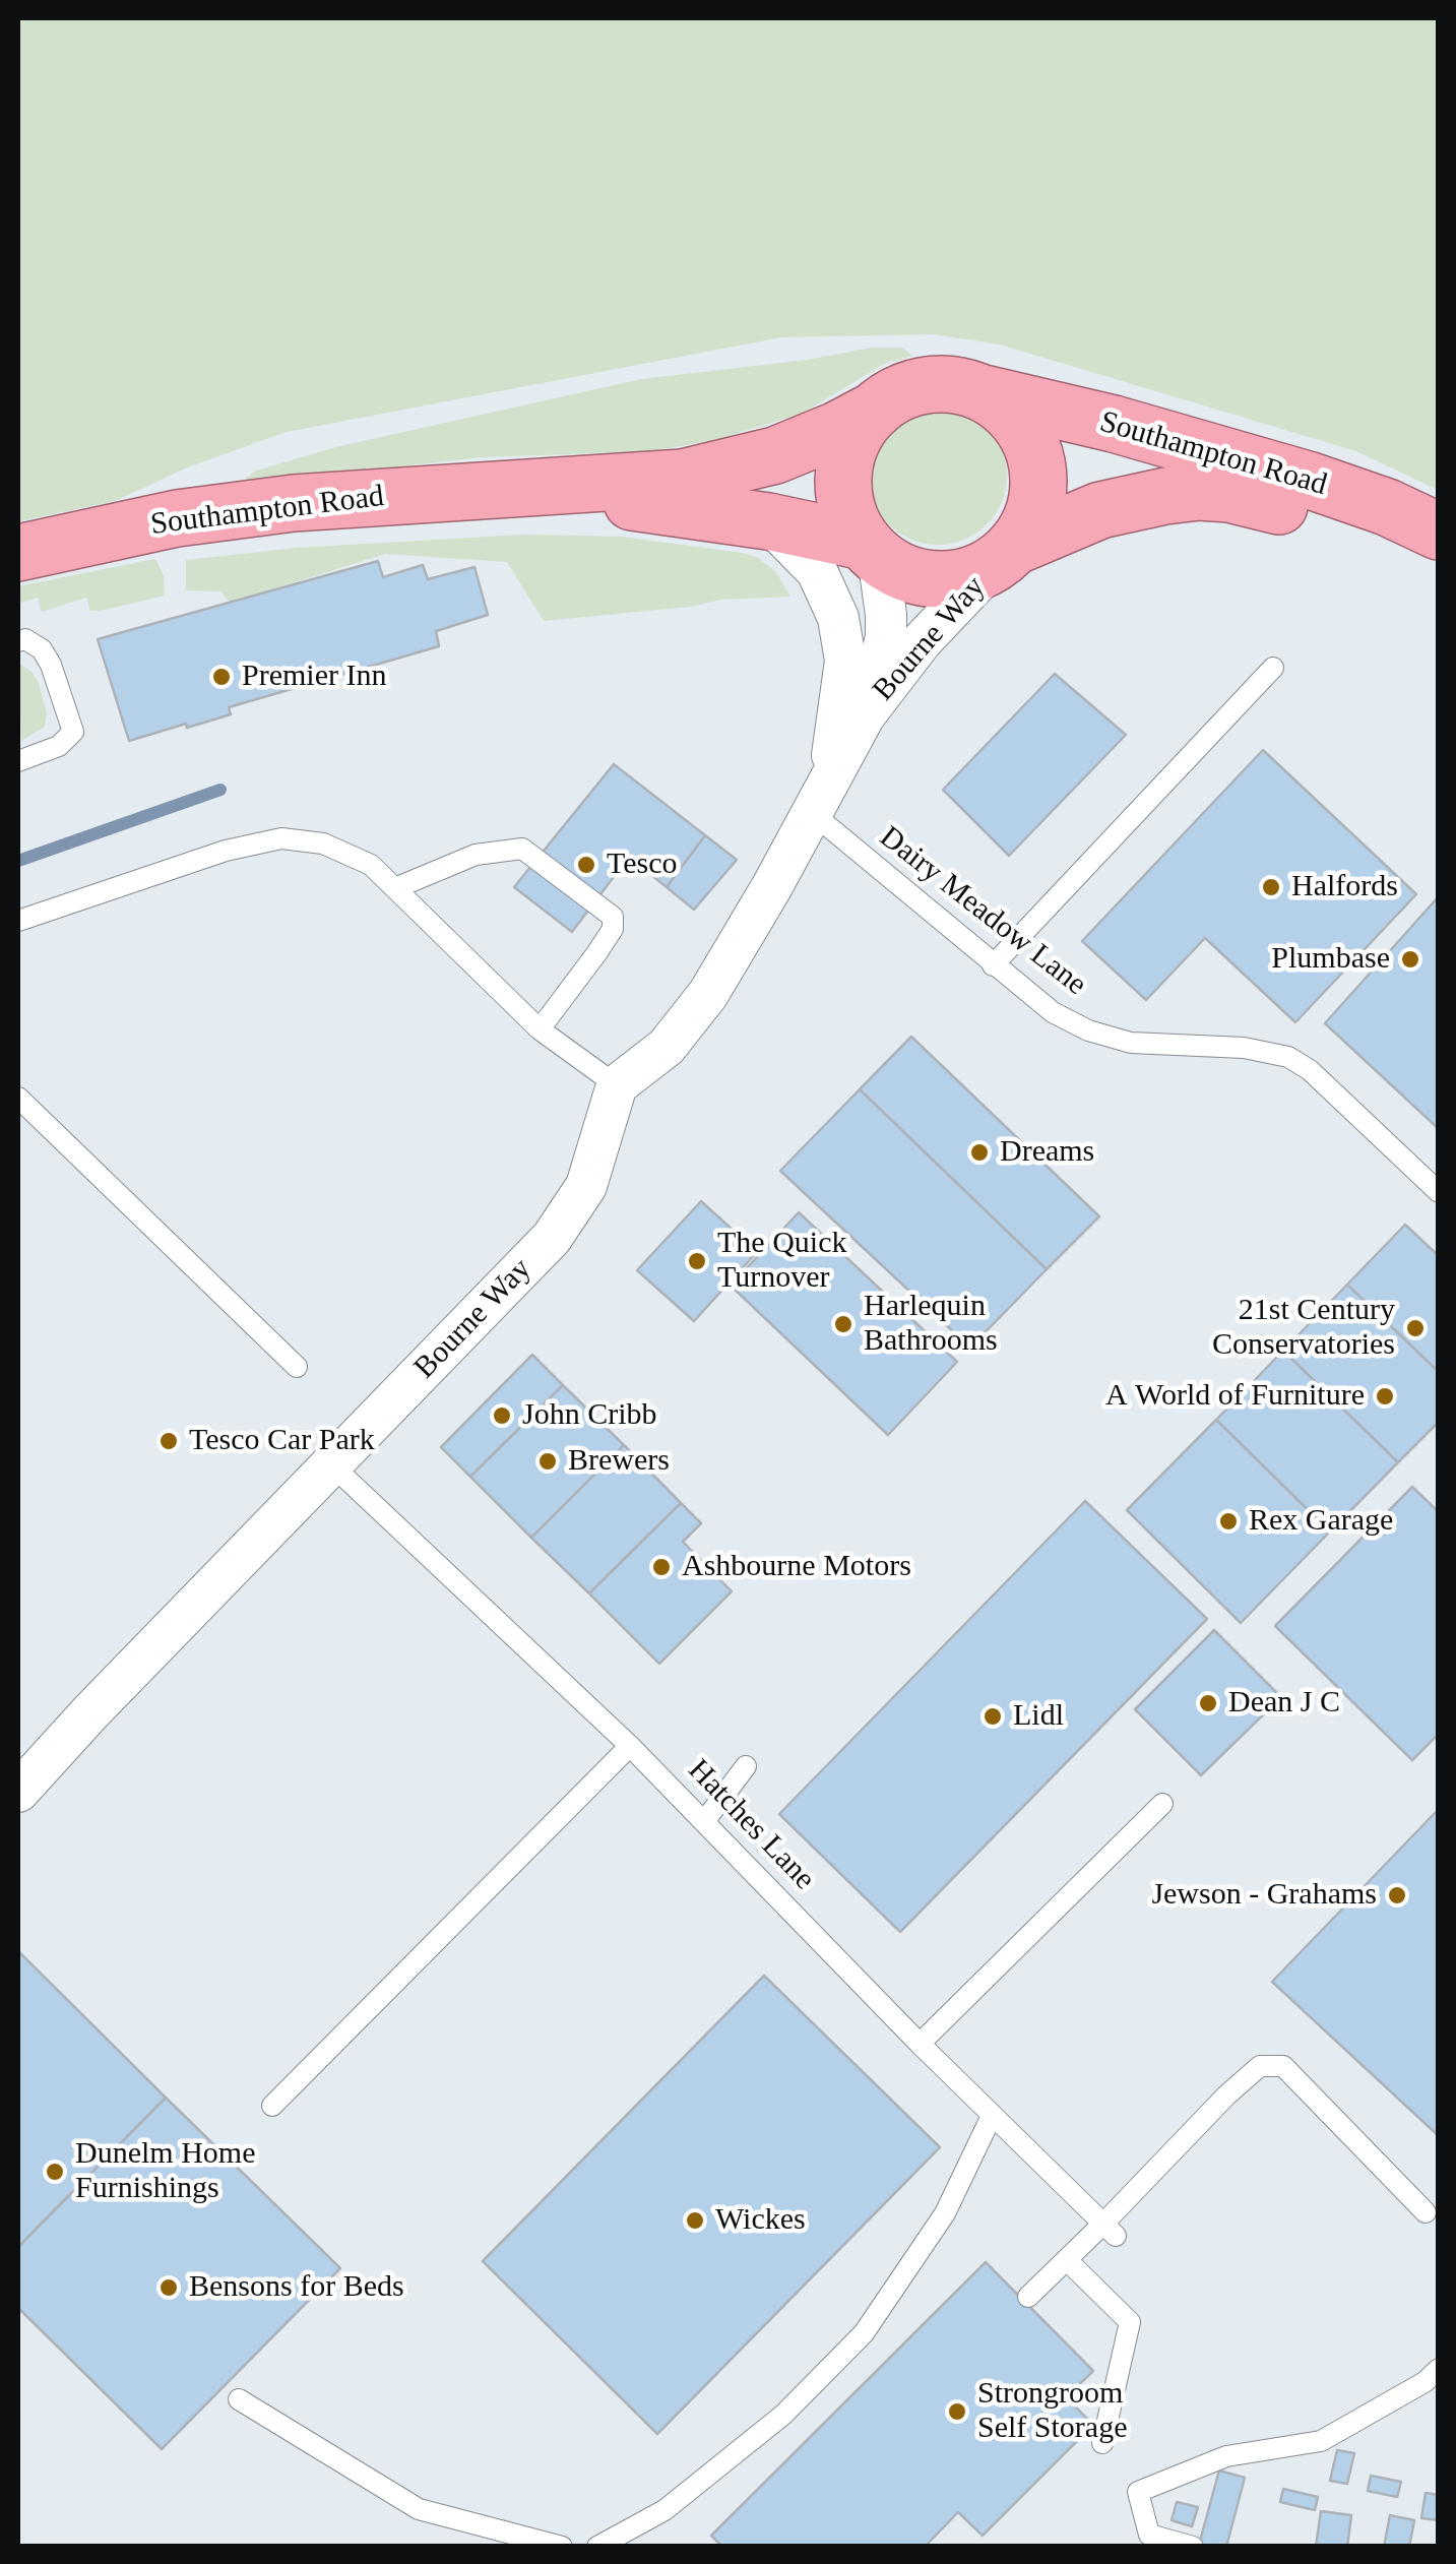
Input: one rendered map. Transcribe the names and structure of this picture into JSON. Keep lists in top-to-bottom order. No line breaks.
{"streets":{"highway":["Southampton Road"],"street":["Bourne Way"],"lane":["Dairy Meadow Lane","Hatches Lane"]},"crossings":[["Southampton Road","Bourne Way"],["Bourne Way","Dairy Meadow Lane"],["Bourne Way","Hatches Lane"]],"places":["Premier Inn","Tesco","Halfords","Plumbase","Dreams","The Quick Turnover","Harlequin Bathrooms","21st Century Conservatories","A World of Furniture","John Cribb","Tesco Car Park","Brewers","Rex Garage","Ashbourne Motors","Dean J C","Lidl","Jewson - Grahams","Dunelm Home Furnishings","Wickes","Bensons for Beds","Strongroom Self Storage"]}
